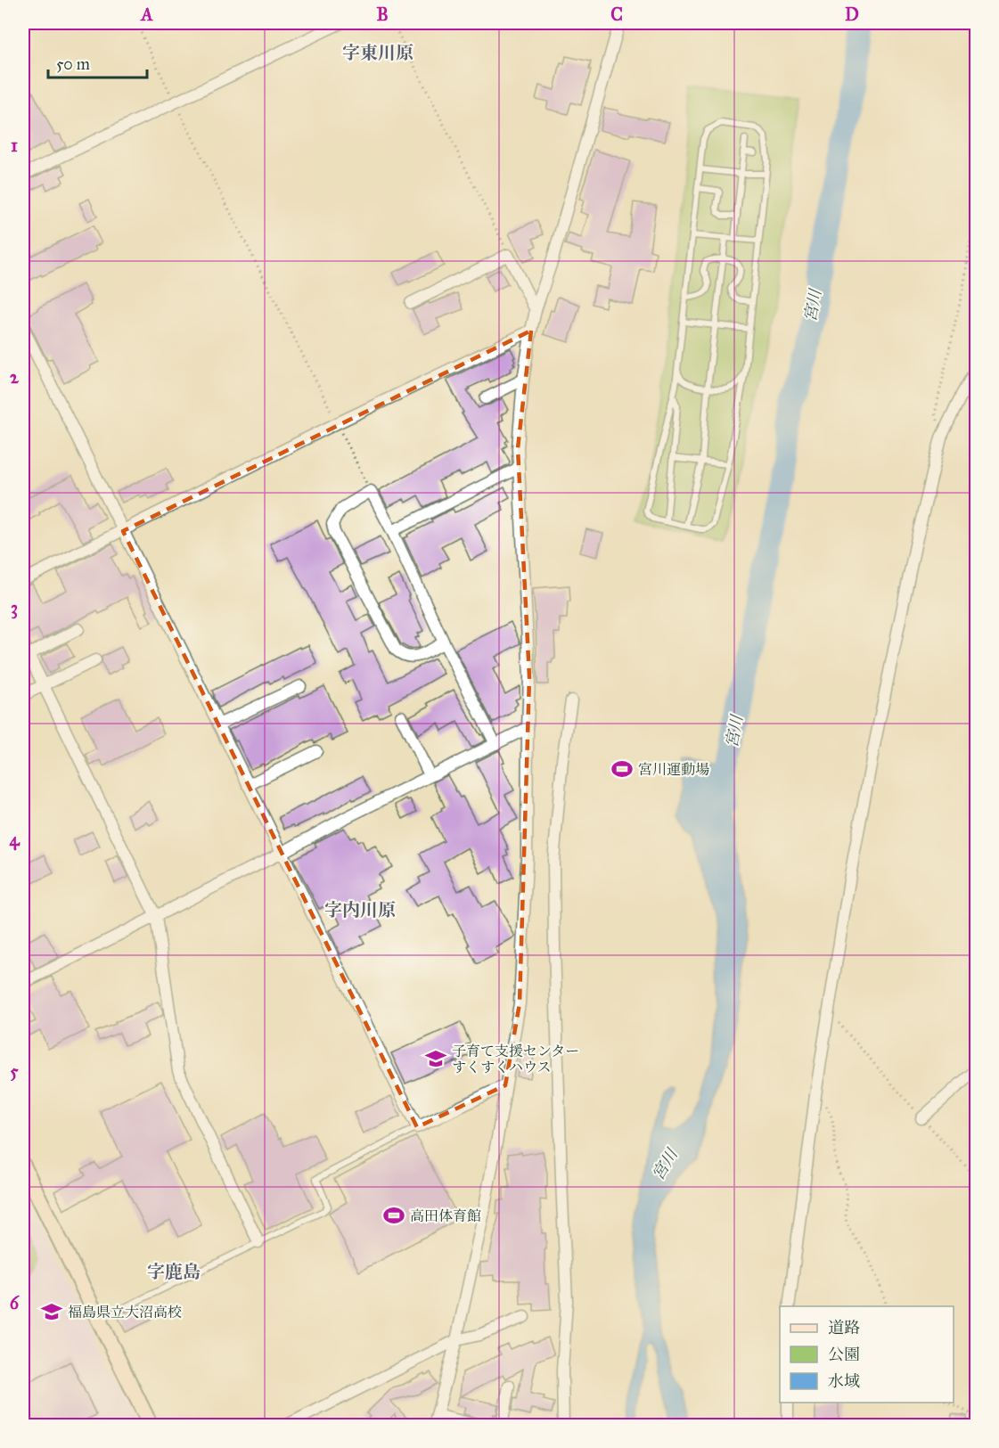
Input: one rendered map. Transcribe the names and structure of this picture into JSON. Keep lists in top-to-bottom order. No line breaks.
{"districts":["字東川原","字内川原","字鹿島"],"water":["宮川"],"places":{"sports":["宮川運動場","高田体育館"],"school or university":["子育て支援センター すくすくハウス","福島県立大沼高校"]},"legend":["道路","公園","水域"],"scale_bar":"50 m","grid":{"columns":["A","B","C","D"],"rows":["1","2","3","4","5","6"]}}
